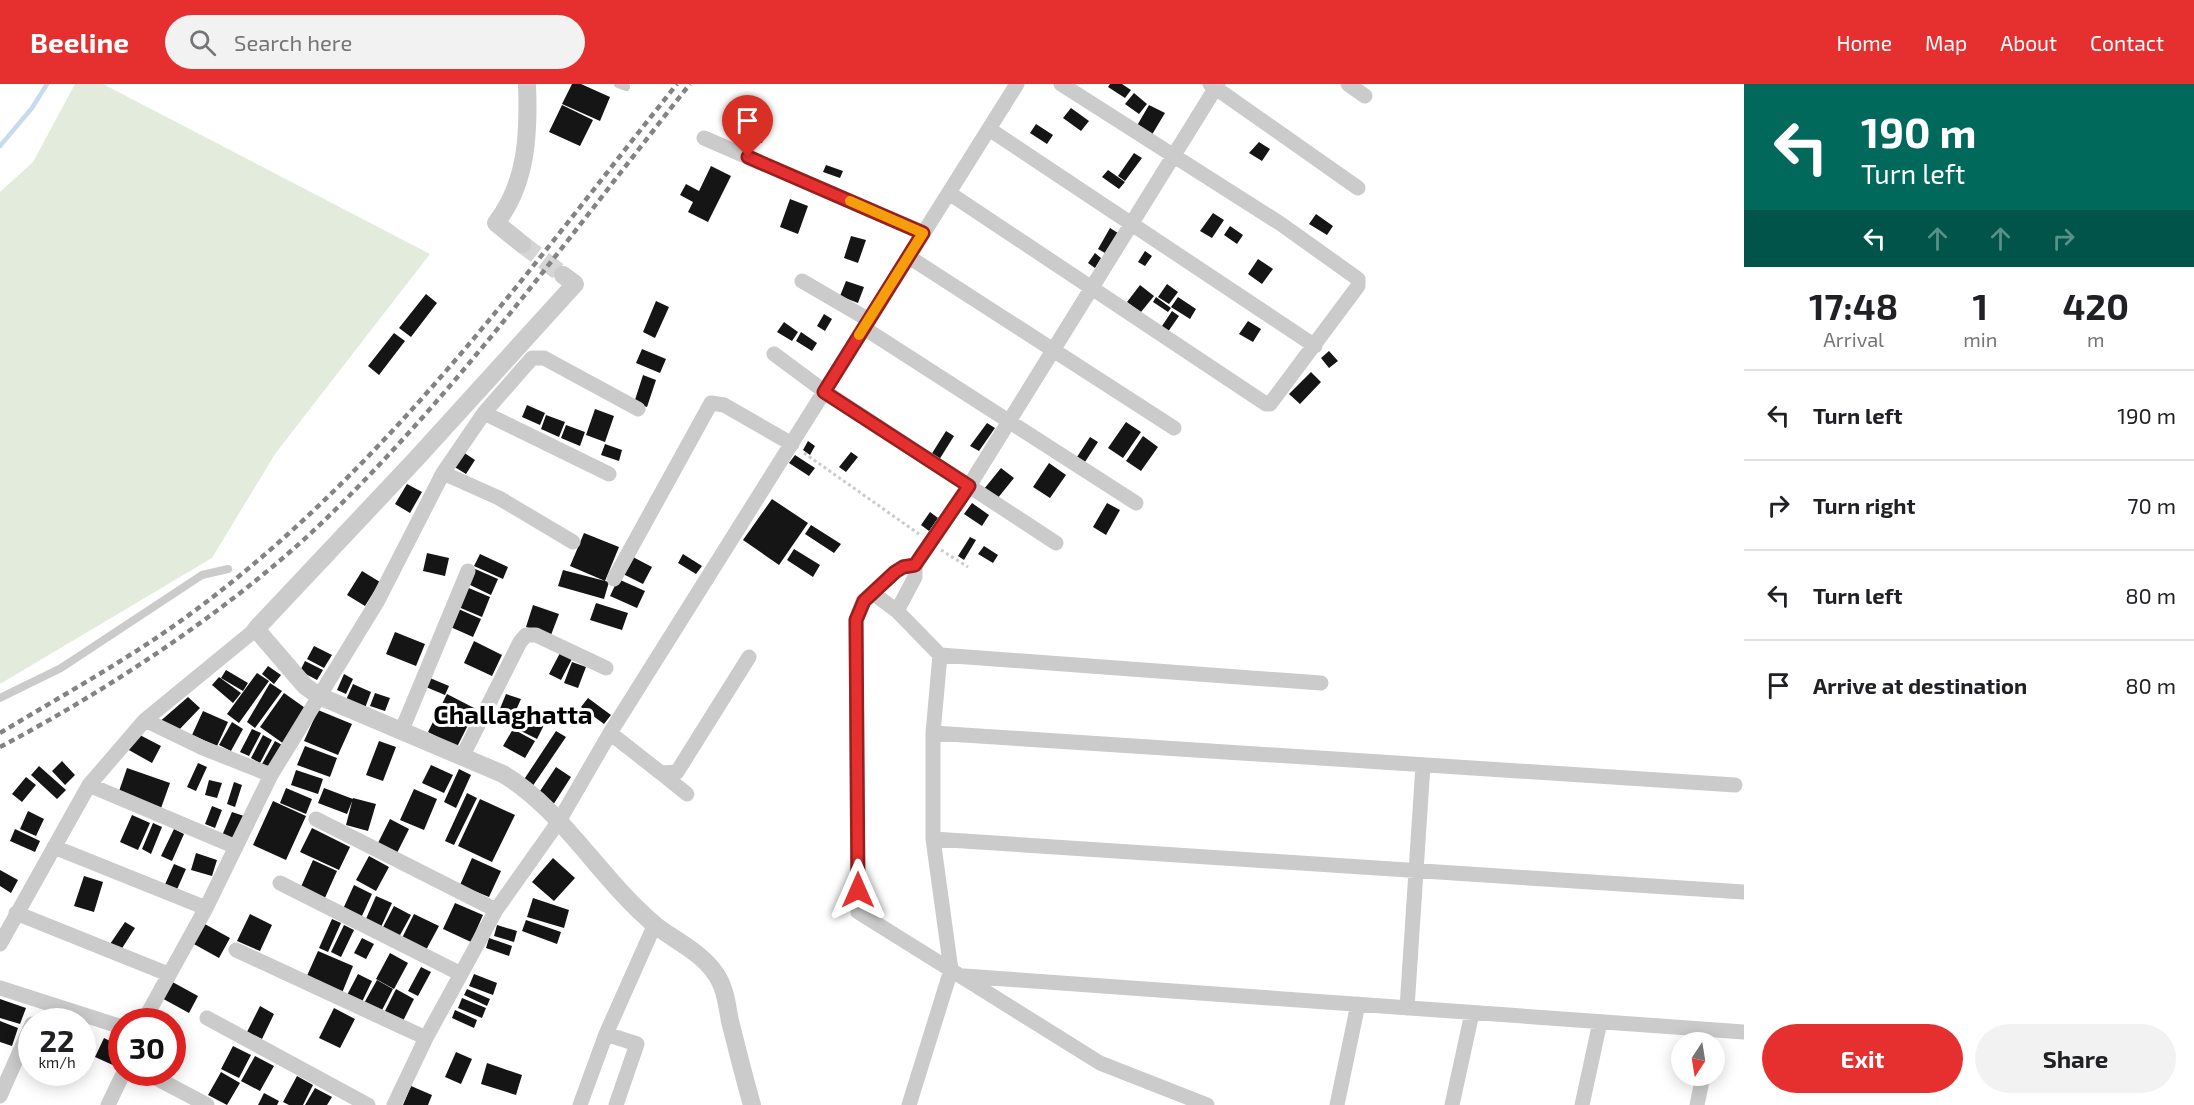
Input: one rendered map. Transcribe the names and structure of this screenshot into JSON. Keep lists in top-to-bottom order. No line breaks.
{"districts":["Challaghatta"],"north":"bottom","page":{"header":"Beeline","search":"Search here","nav":["Home","Map","About","Contact"],"turn":["190 m","Turn left"],"eta":["17:48","Arrival","1","min","420","m"],"list":[{"name":"Turn left","value":"190 m"},{"name":"Turn right","value":"70 m"},{"name":"Turn left","value":"80 m"},{"name":"Arrive at destination","value":"80 m"}],"speed":"22 km/h","limit":"30","buttons":["Exit","Share"]}}
